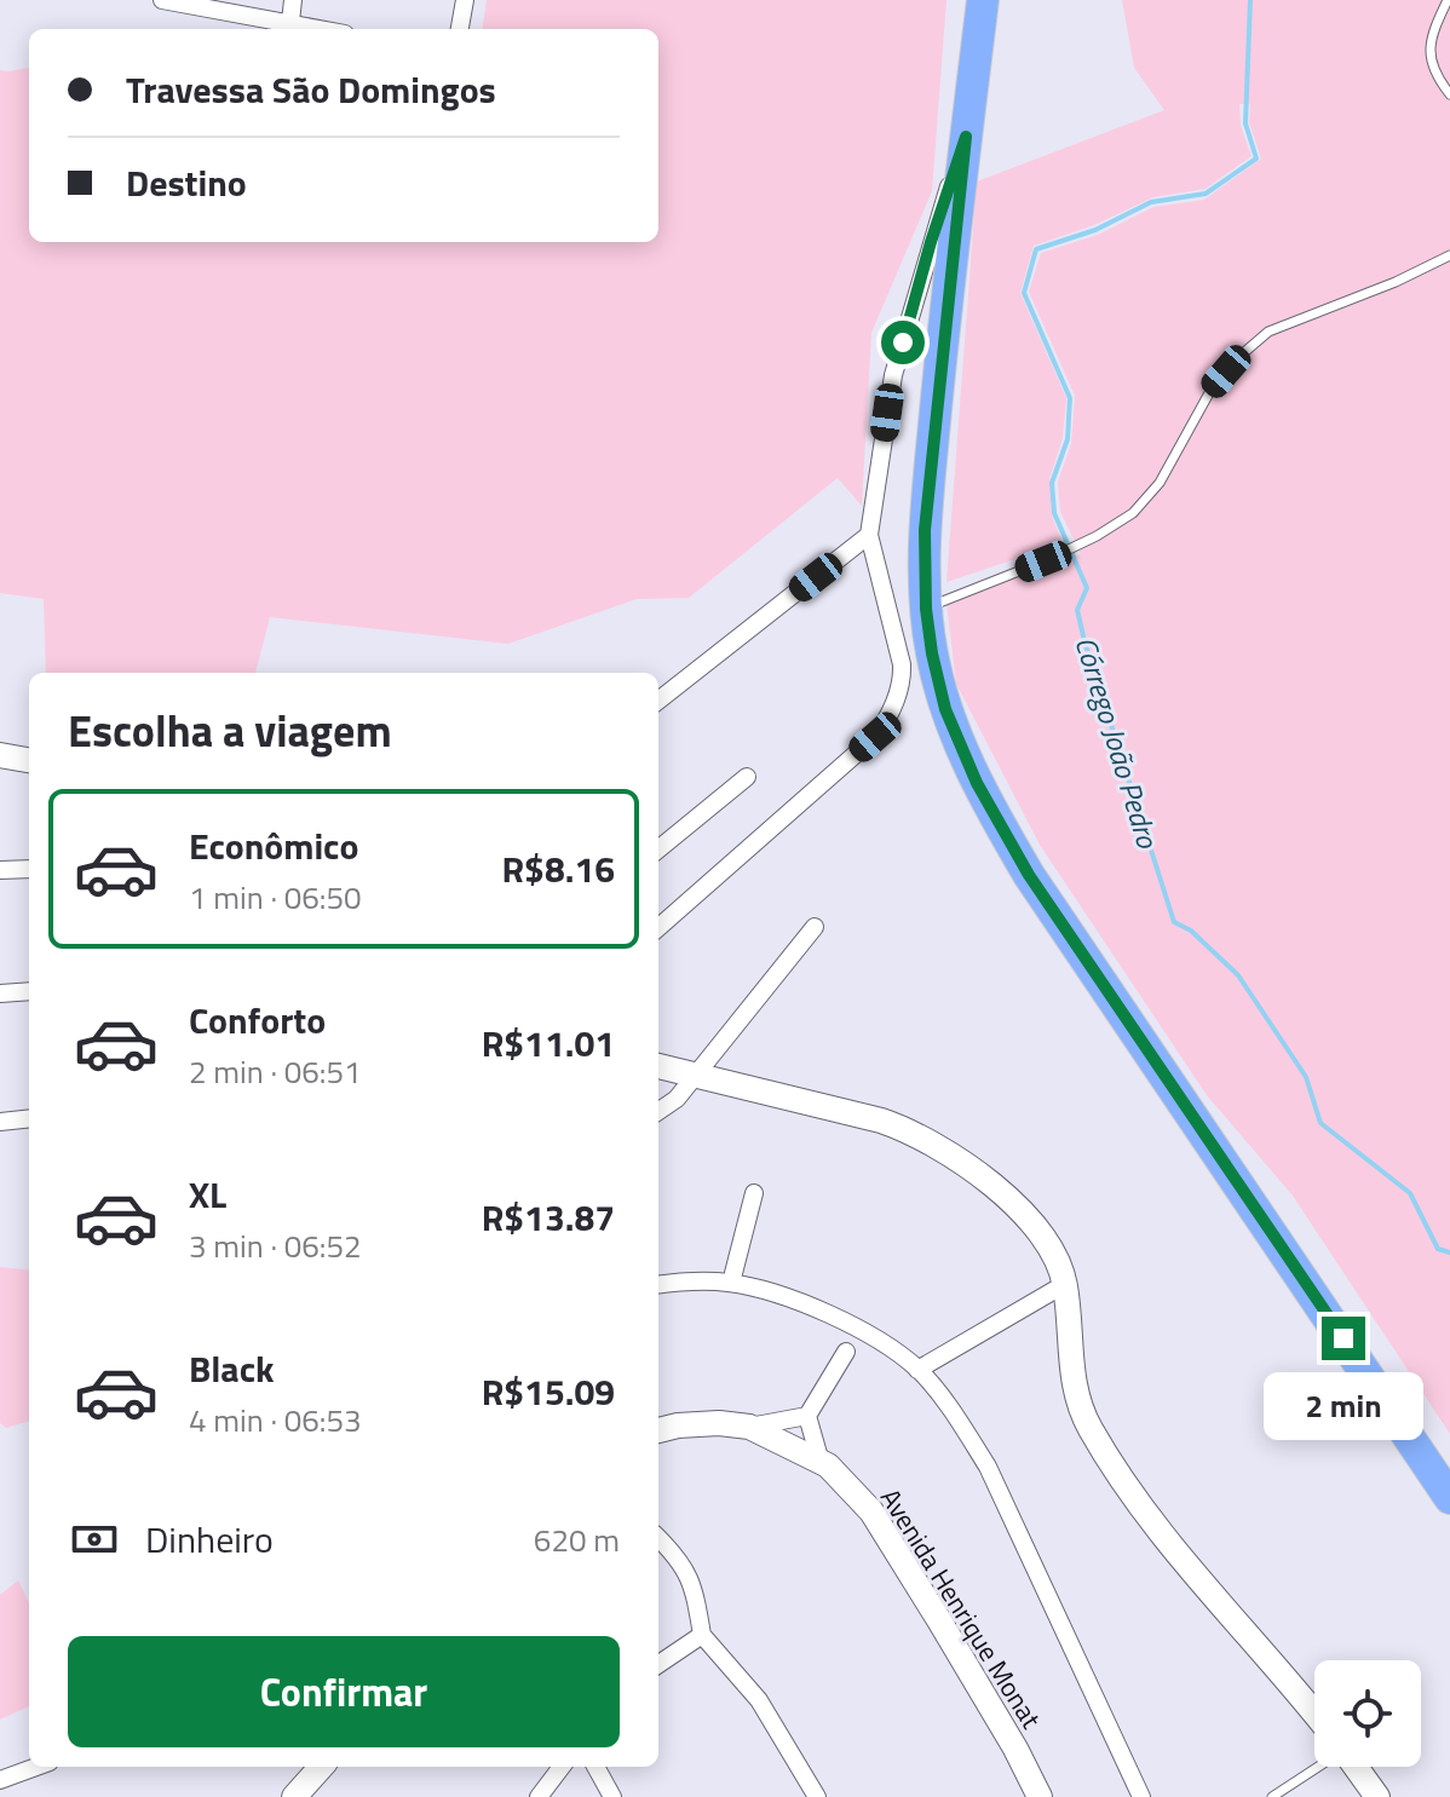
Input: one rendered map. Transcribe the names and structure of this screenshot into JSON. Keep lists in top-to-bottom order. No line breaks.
{"streets":{"street":["Avenida Henrique Monat"]},"water":["Córrego João Pedro"],"page":{"banner":["Travessa São Domingos","Destino"],"heading":"Escolha a viagem","list":[{"name":"Econômico","note":"1 min · 06:50","value":"R$8.16"},{"name":"Conforto","note":"2 min · 06:51","value":"R$11.01"},{"name":"XL","note":"3 min · 06:52","value":"R$13.87"},{"name":"Black","note":"4 min · 06:53","value":"R$15.09"}],"bubble":"2 min","pay":["Dinheiro","620 m"],"buttons":"Confirmar"}}
